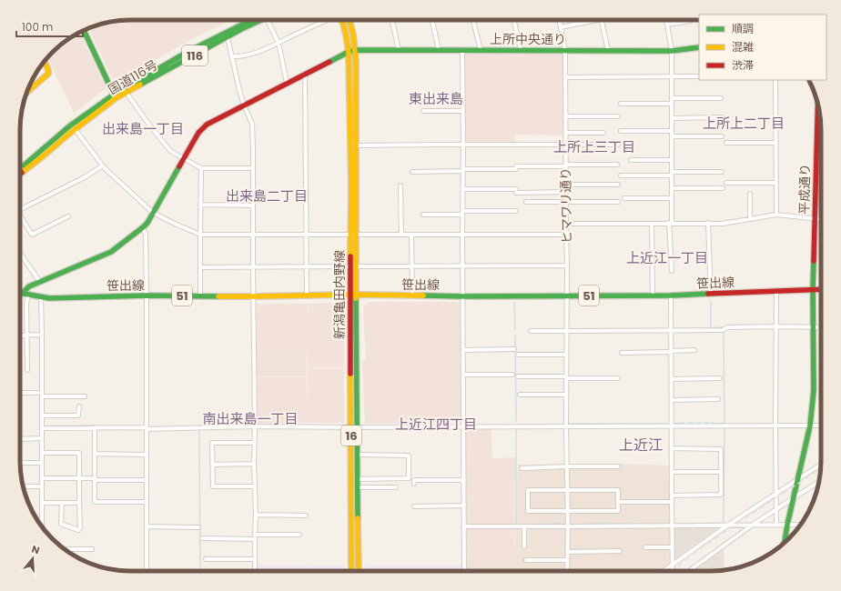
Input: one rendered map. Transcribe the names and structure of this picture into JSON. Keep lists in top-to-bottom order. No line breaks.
{"streets":{"main road":["上所中央通り","116","国道116号","平成通り","笹出線","新潟亀田内野線","51","16"],"street":["ヒマワリ通り"]},"crossings":[["上所中央通り","ヒマワリ通り"],["上所中央通り","笹出線"],["上所中央通り","新潟亀田内野線"],["平成通り","笹出線"],["ヒマワリ通り","笹出線"],["笹出線","新潟亀田内野線"]],"districts":["東出来島","上所上二丁目","出来島一丁目","上所上三丁目","出来島二丁目","上近江一丁目","南出来島一丁目","上近江四丁目","上近江"],"legend":["順調","混雑","渋滞"],"scale_bar":"100 m","north":"top"}
